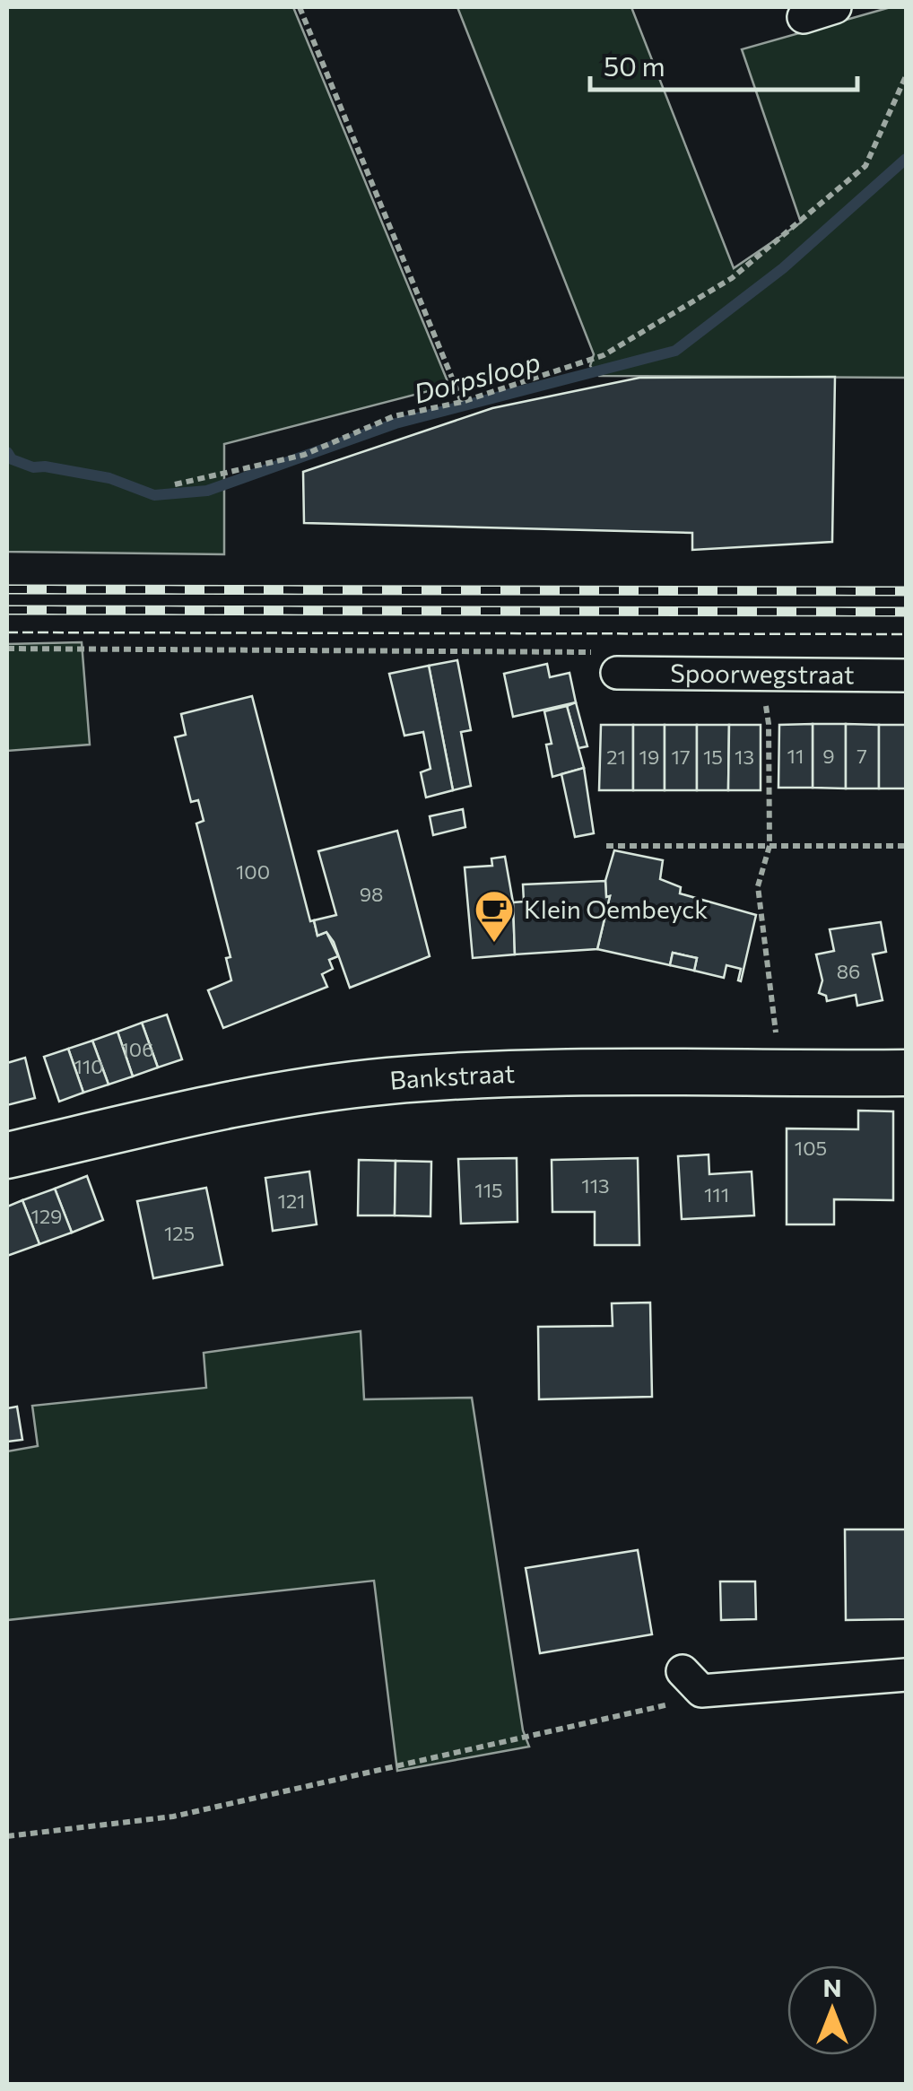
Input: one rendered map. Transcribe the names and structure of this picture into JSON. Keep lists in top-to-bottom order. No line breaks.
{"streets":{"street":["Spoorwegstraat","Bankstraat"]},"water":["Dorpsloop"],"places":{"cafe":["Klein Oembeyck"]},"house_numbers":["11","9","7","21","19","17","15","13","100","98","86","106","110","105","113","115","111","121","129","125"],"scale_bar":"50 m","north":"top"}
